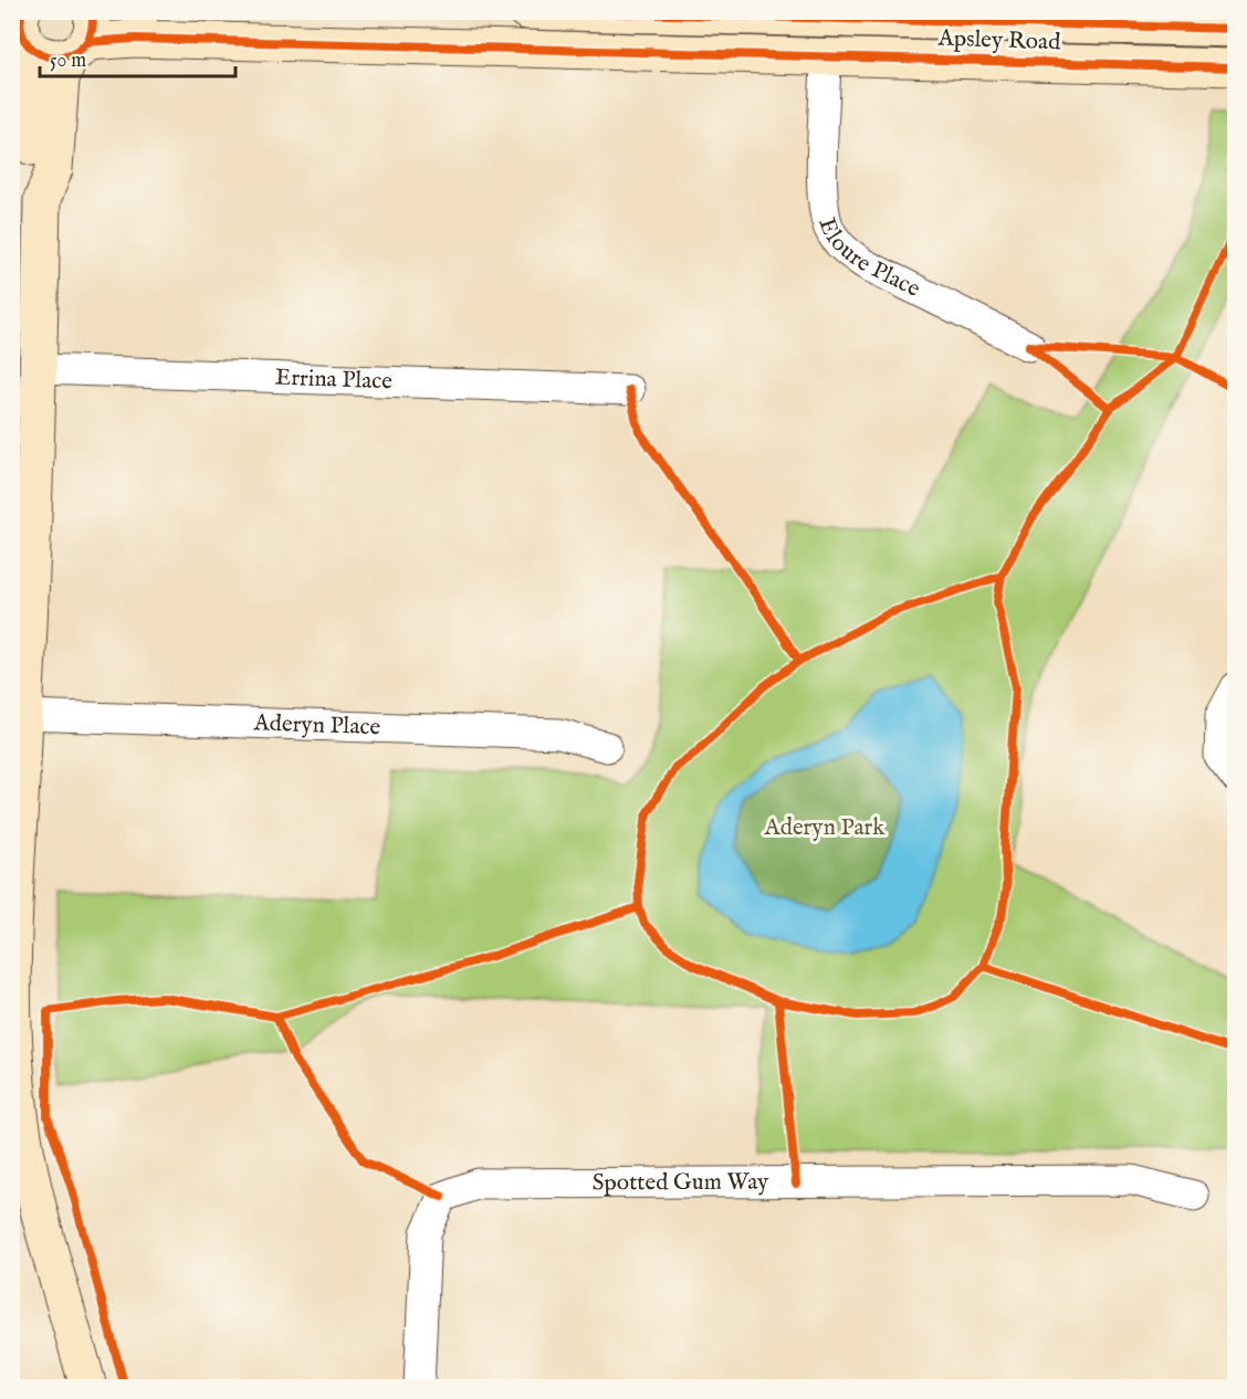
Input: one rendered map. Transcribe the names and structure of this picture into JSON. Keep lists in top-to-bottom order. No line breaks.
{"streets":{"main road":["Apsley Road"],"street":["Eloure Place","Errina Place","Aderyn Place","Spotted Gum Way"]},"crossings":[["Apsley Road","Eloure Place"]],"parks":["Aderyn Park"],"scale_bar":"50 m"}
